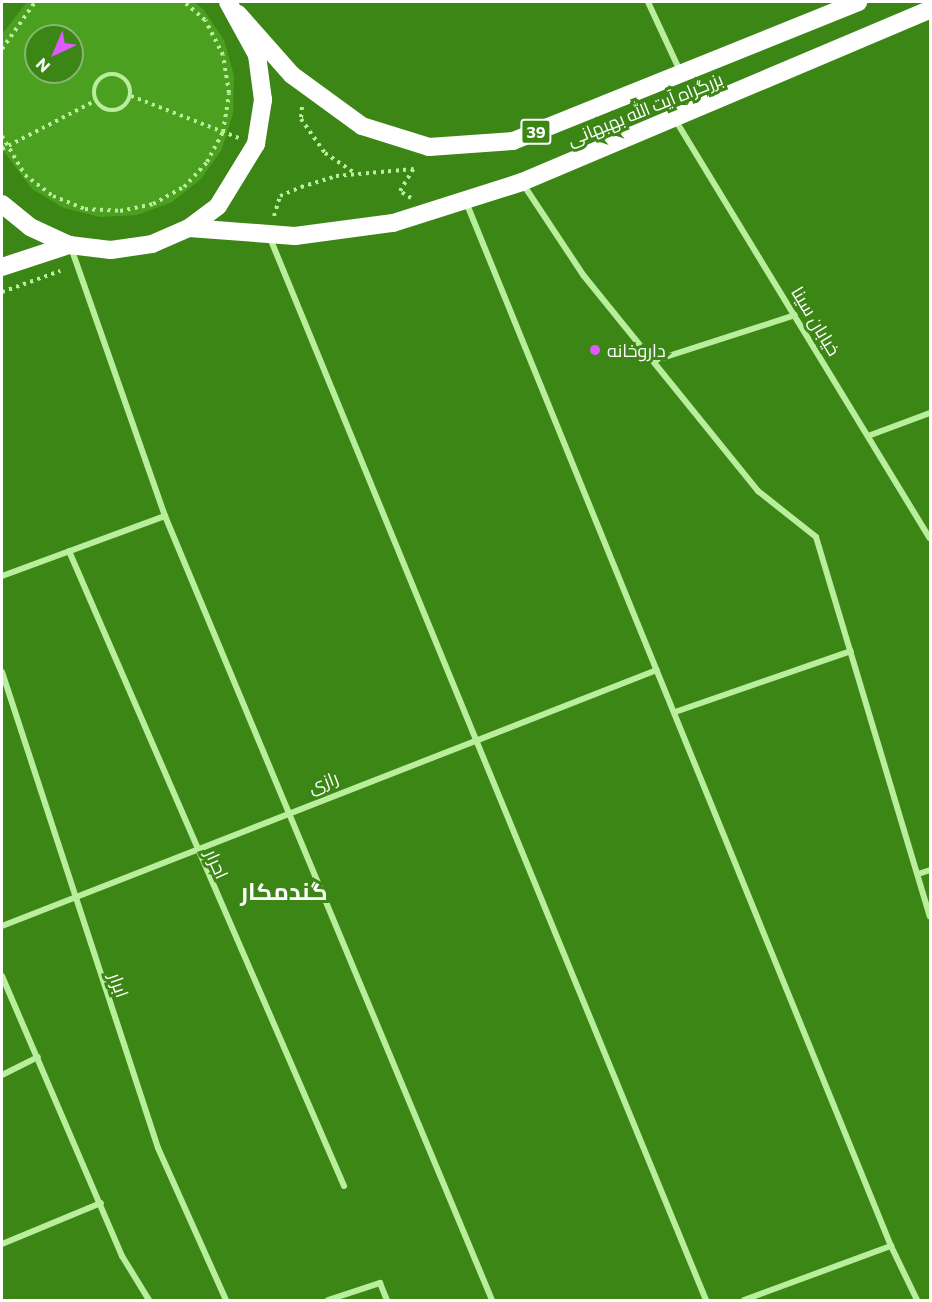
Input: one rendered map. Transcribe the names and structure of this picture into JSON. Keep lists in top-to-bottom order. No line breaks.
{"streets":{"highway":["بزرگراه آیت الله بهبهانی","39"],"street":["خیابان سینا","رازی","احرار","ابرار"]},"crossings":[["بزرگراه آیت الله بهبهانی","39"],["بزرگراه آیت الله بهبهانی","خیابان سینا"],["رازی","احرار"],["رازی","ابرار"]],"districts":["گندمکار"],"places":["داروخانه"],"north":"bottom left"}
